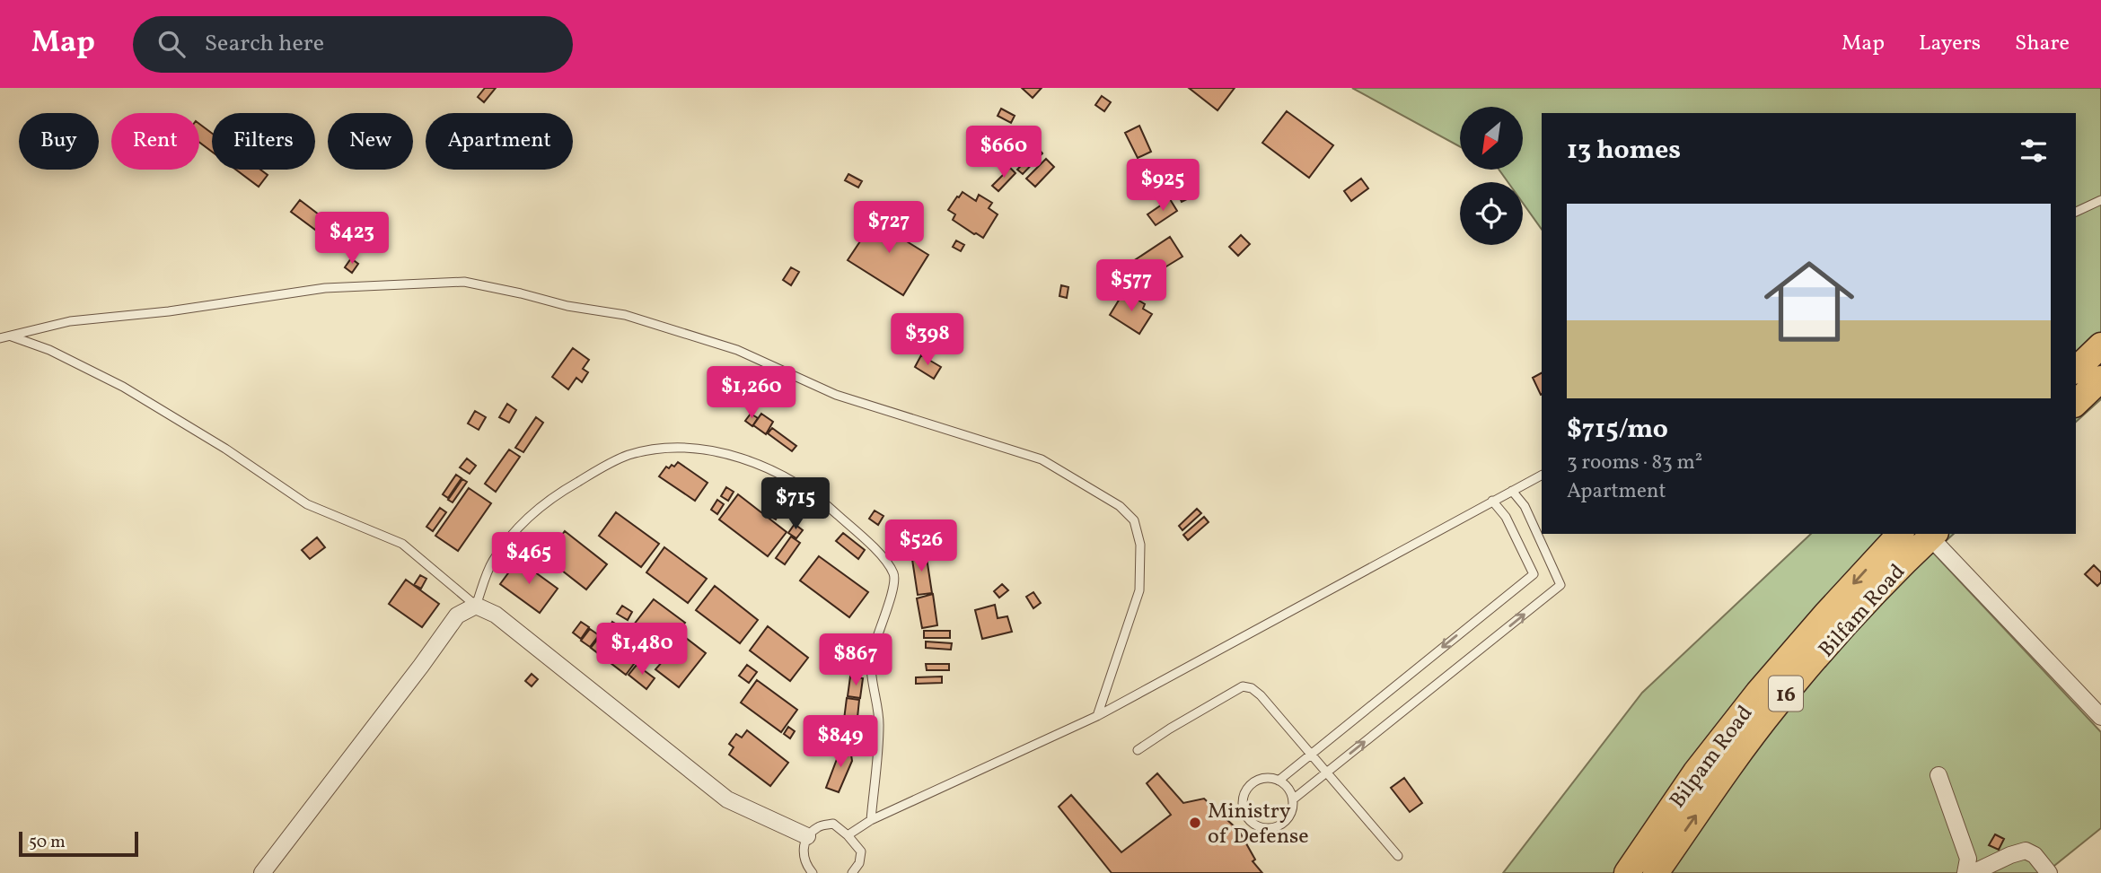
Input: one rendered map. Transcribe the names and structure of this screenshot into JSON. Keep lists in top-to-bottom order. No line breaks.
{"streets":{"main road":["Bilfam Road","16","Bilpam Road"]},"one_way":["Bilfam Road","Bilpam Road"],"places":["Ministry of Defense"],"scale_bar":"50 m","north":"bottom left","page":{"header":"Map","search":"Search here","nav":["Map","Layers","Share"],"chip":["Buy","Rent","Filters","New","Apartment"],"heading":"13 homes","price":["$660","$925","$727","$423","$577","$398","$1,260","$715","$526","$465","$1,480","$867","$849"],"list":[{"name":"$715/mo","note":"3 rooms · 83 m² · Apartment"}],"scale":"50 m"}}
